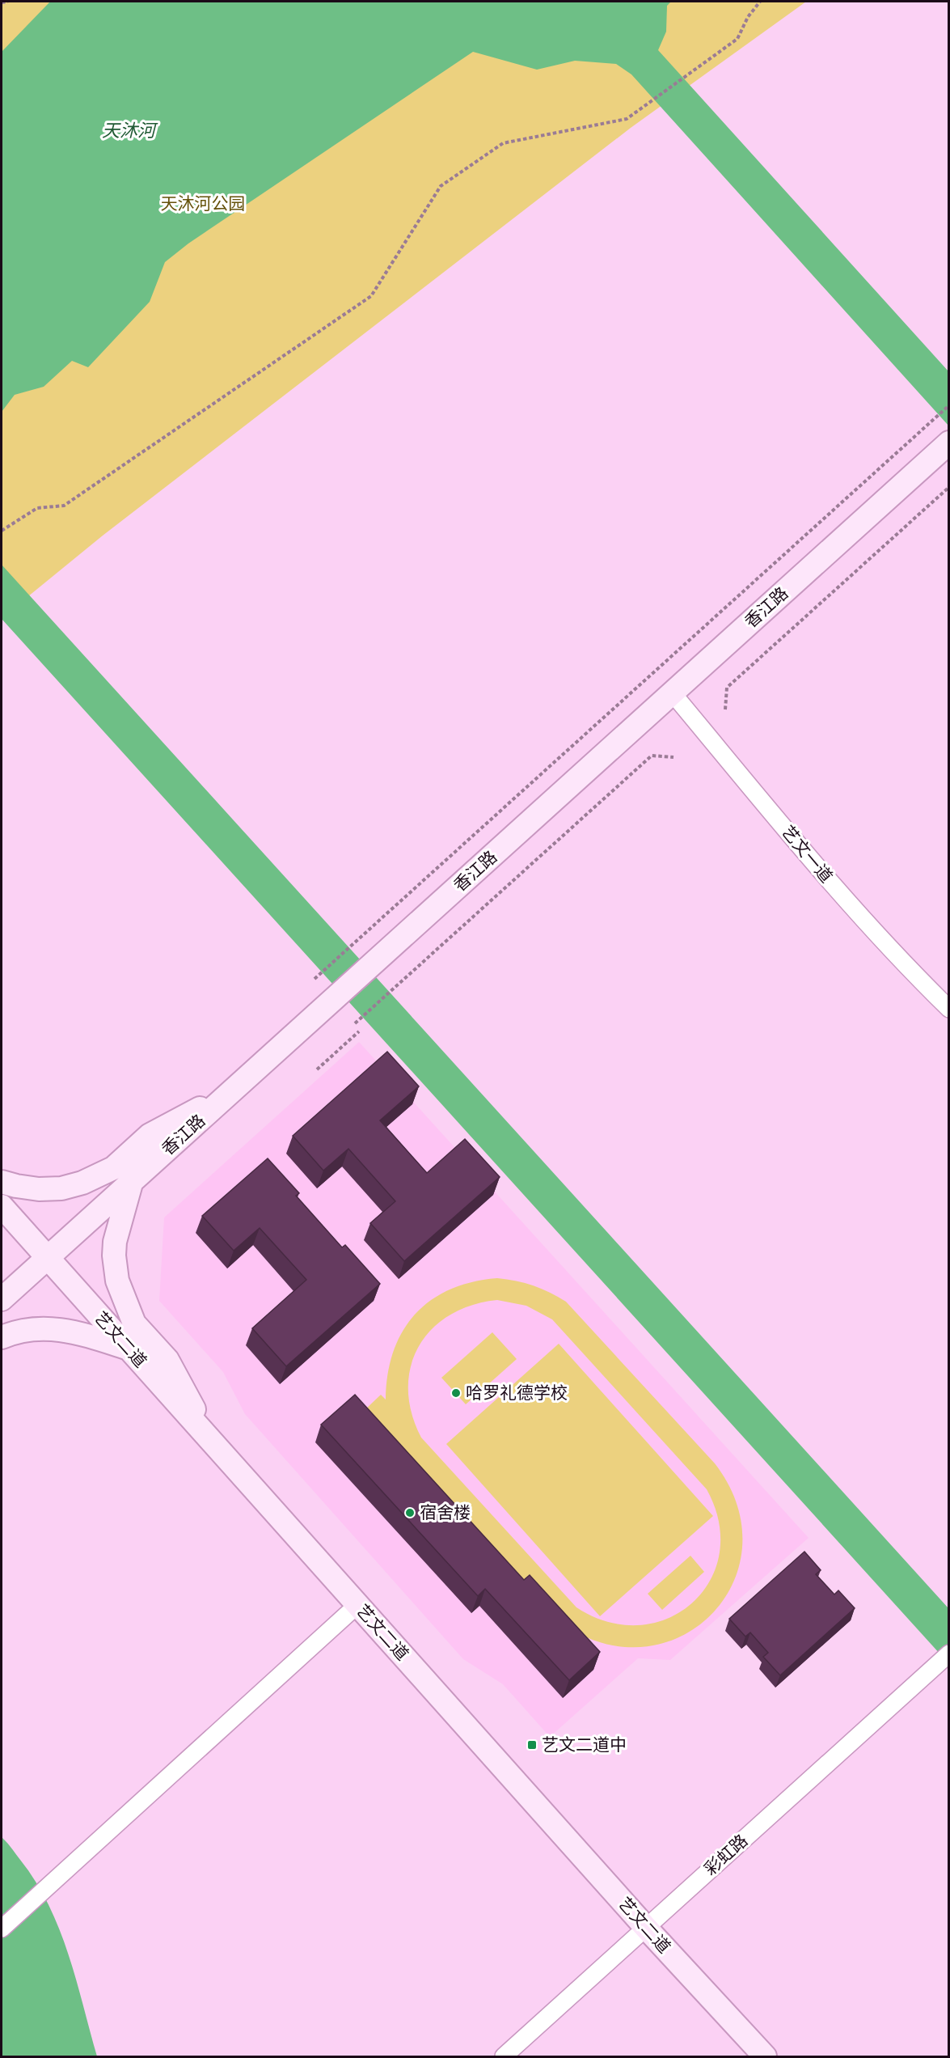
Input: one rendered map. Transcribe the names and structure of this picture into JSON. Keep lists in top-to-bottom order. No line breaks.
{"streets":{"main road":["香江路","艺文二道"],"street":["艺文一道","彩虹路"]},"crossings":[["香江路","艺文一道"],["香江路","艺文二道"],["艺文二道","彩虹路"]],"water":["天沐河"],"parks":["天沐河公园"],"places":{"other":["哈罗礼德学校","宿舍楼"],"transit":["艺文二道中"]}}
